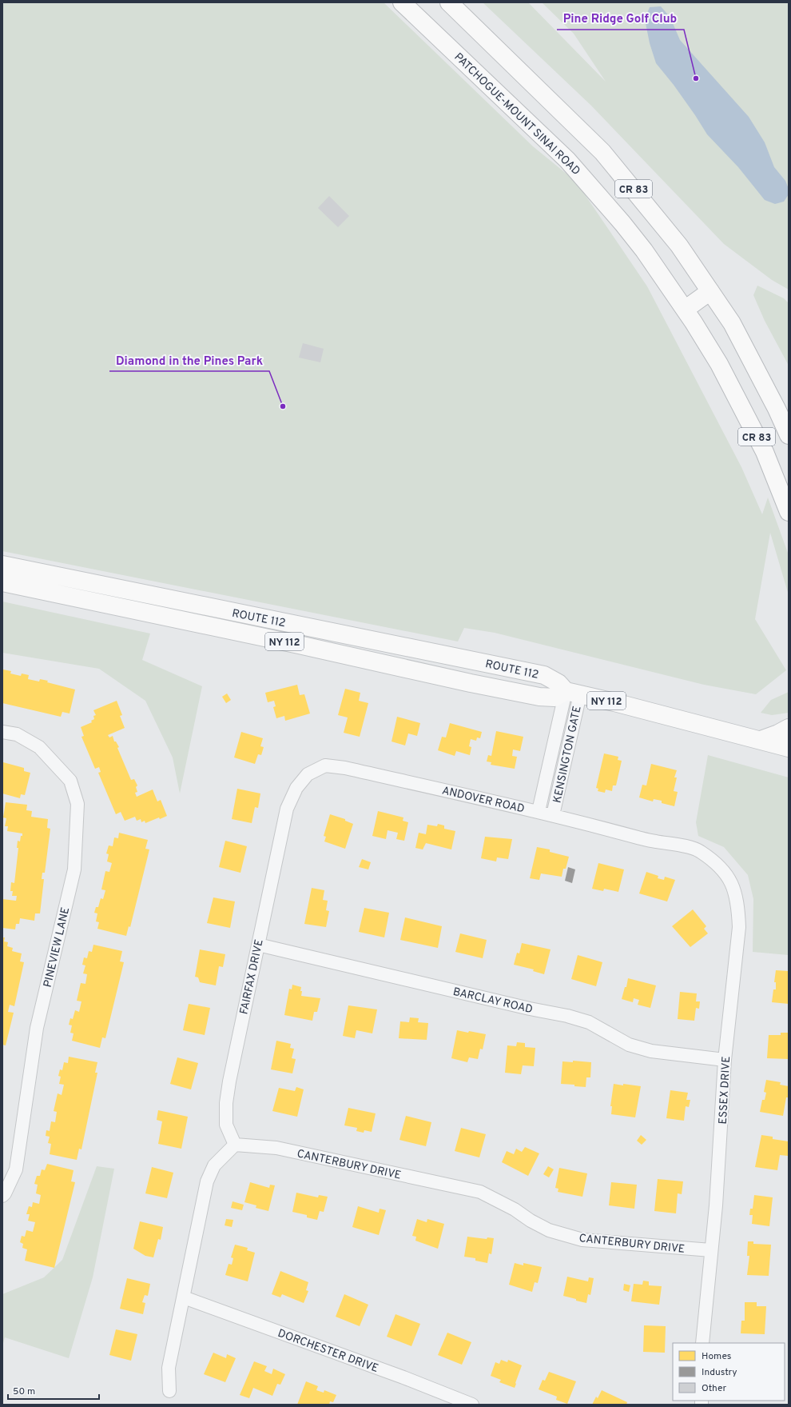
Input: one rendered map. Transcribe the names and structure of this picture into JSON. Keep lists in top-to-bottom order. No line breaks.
{"streets":{"main road":["PATCHOGUE-MOUNT SINAI ROAD","CR 83","ROUTE 112","NY 112"],"street":["KENSINGTON GATE","ANDOVER ROAD","PINEVIEW LANE","FAIRFAX DRIVE","BARCLAY ROAD","ESSEX DRIVE","CANTERBURY DRIVE","DORCHESTER DRIVE"]},"crossings":[["ROUTE 112","KENSINGTON GATE"],["KENSINGTON GATE","ANDOVER ROAD"],["ANDOVER ROAD","FAIRFAX DRIVE"],["ANDOVER ROAD","ESSEX DRIVE"],["FAIRFAX DRIVE","BARCLAY ROAD"],["FAIRFAX DRIVE","CANTERBURY DRIVE"],["BARCLAY ROAD","ESSEX DRIVE"],["ESSEX DRIVE","CANTERBURY DRIVE"]],"places":["Pine Ridge Golf Club","Diamond in the Pines Park"],"legend":["Homes","Industry","Other"],"scale_bar":"50 m"}
